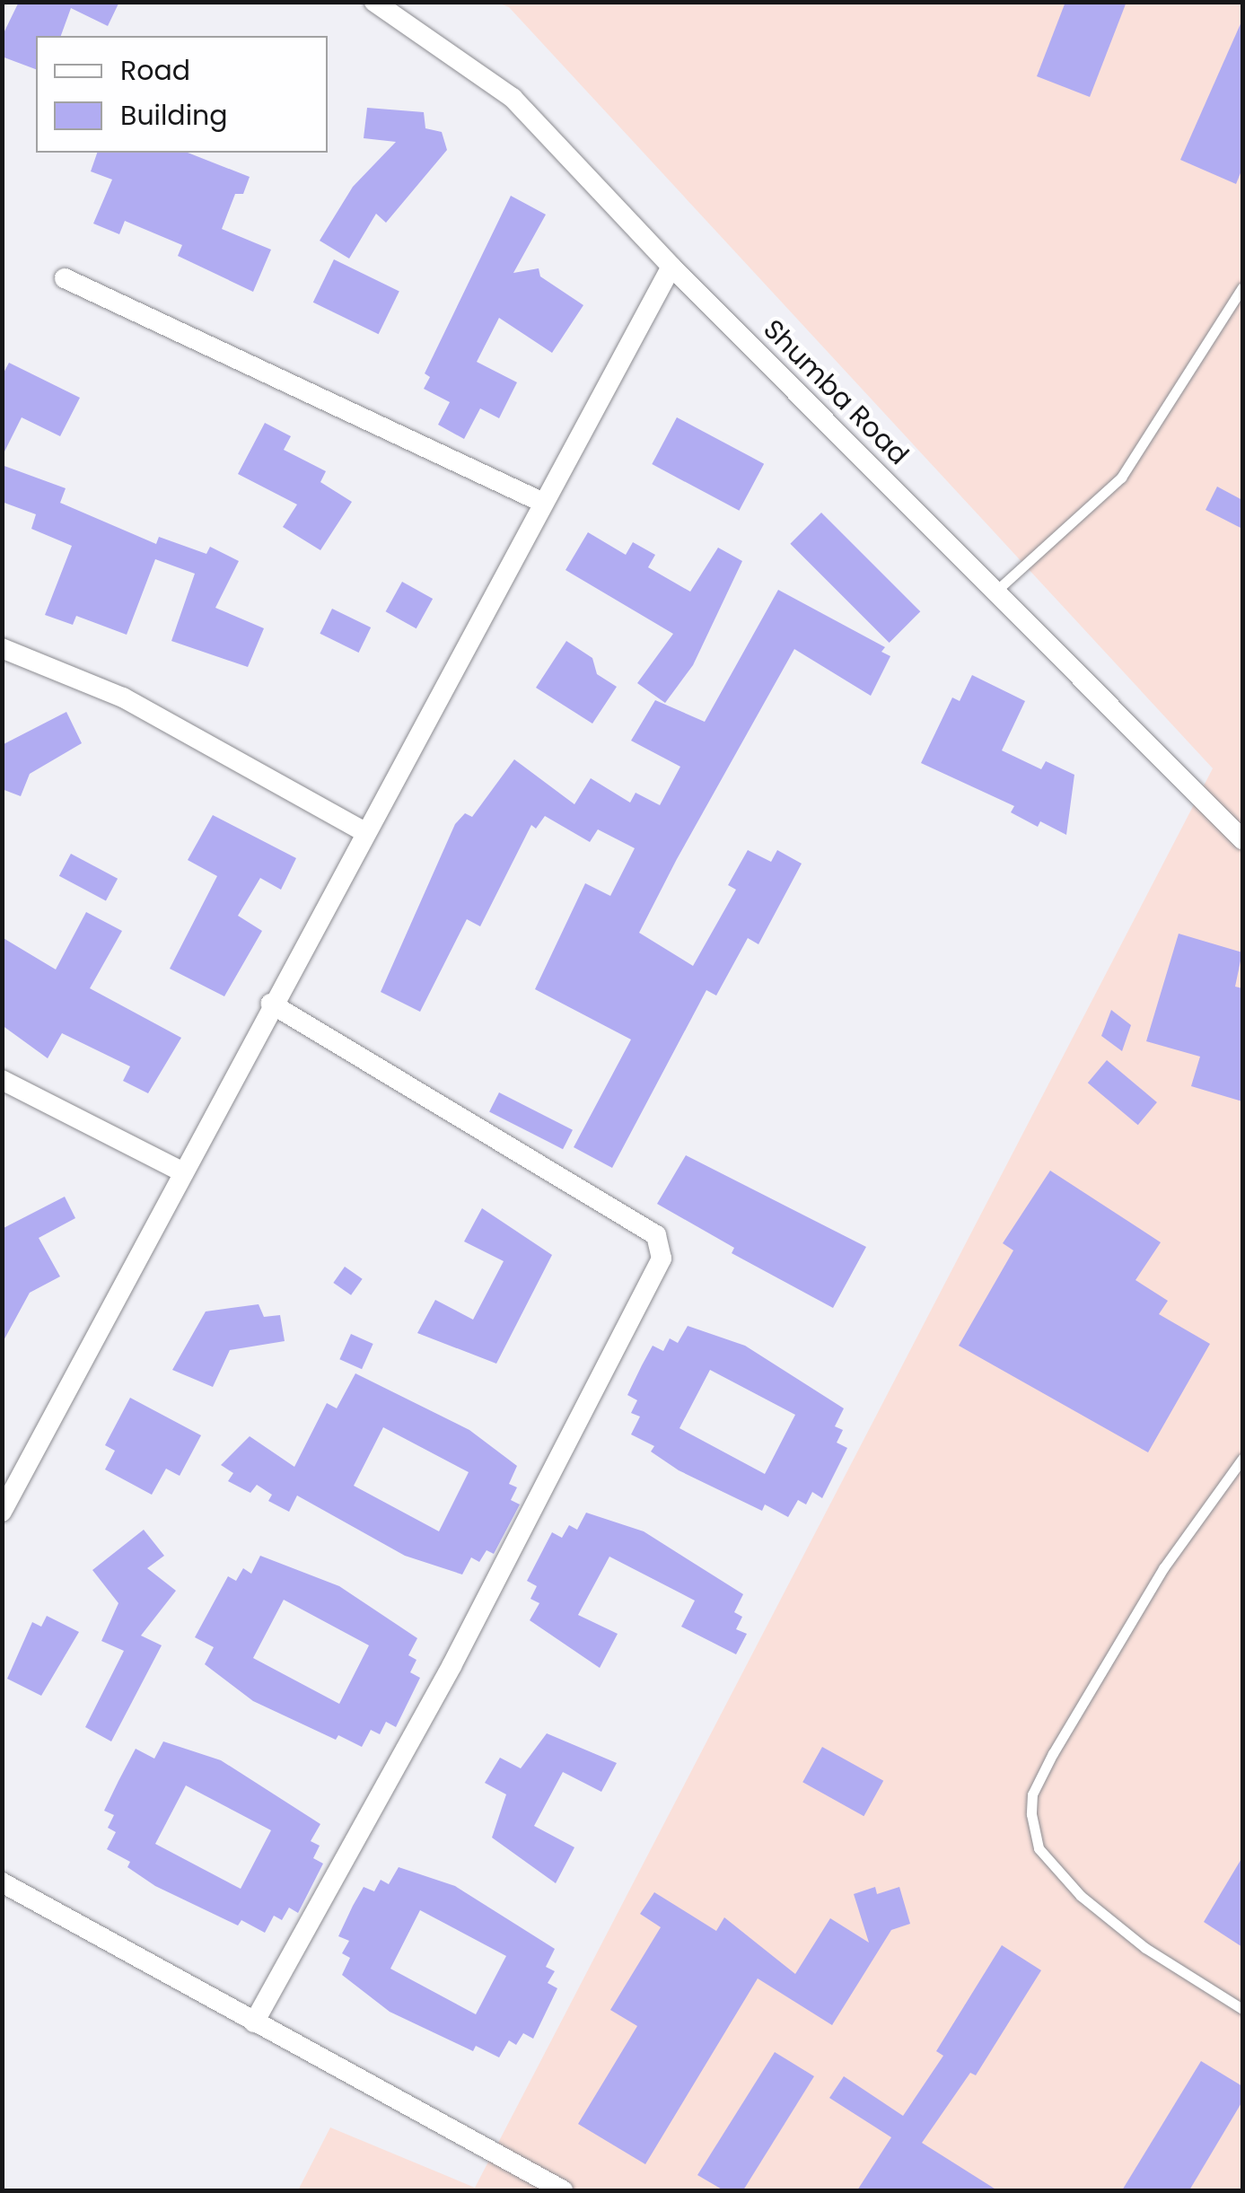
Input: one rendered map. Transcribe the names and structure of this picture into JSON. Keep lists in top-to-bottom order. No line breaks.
{"streets":{"street":["Shumba Road"]},"legend":["Road","Building"]}
